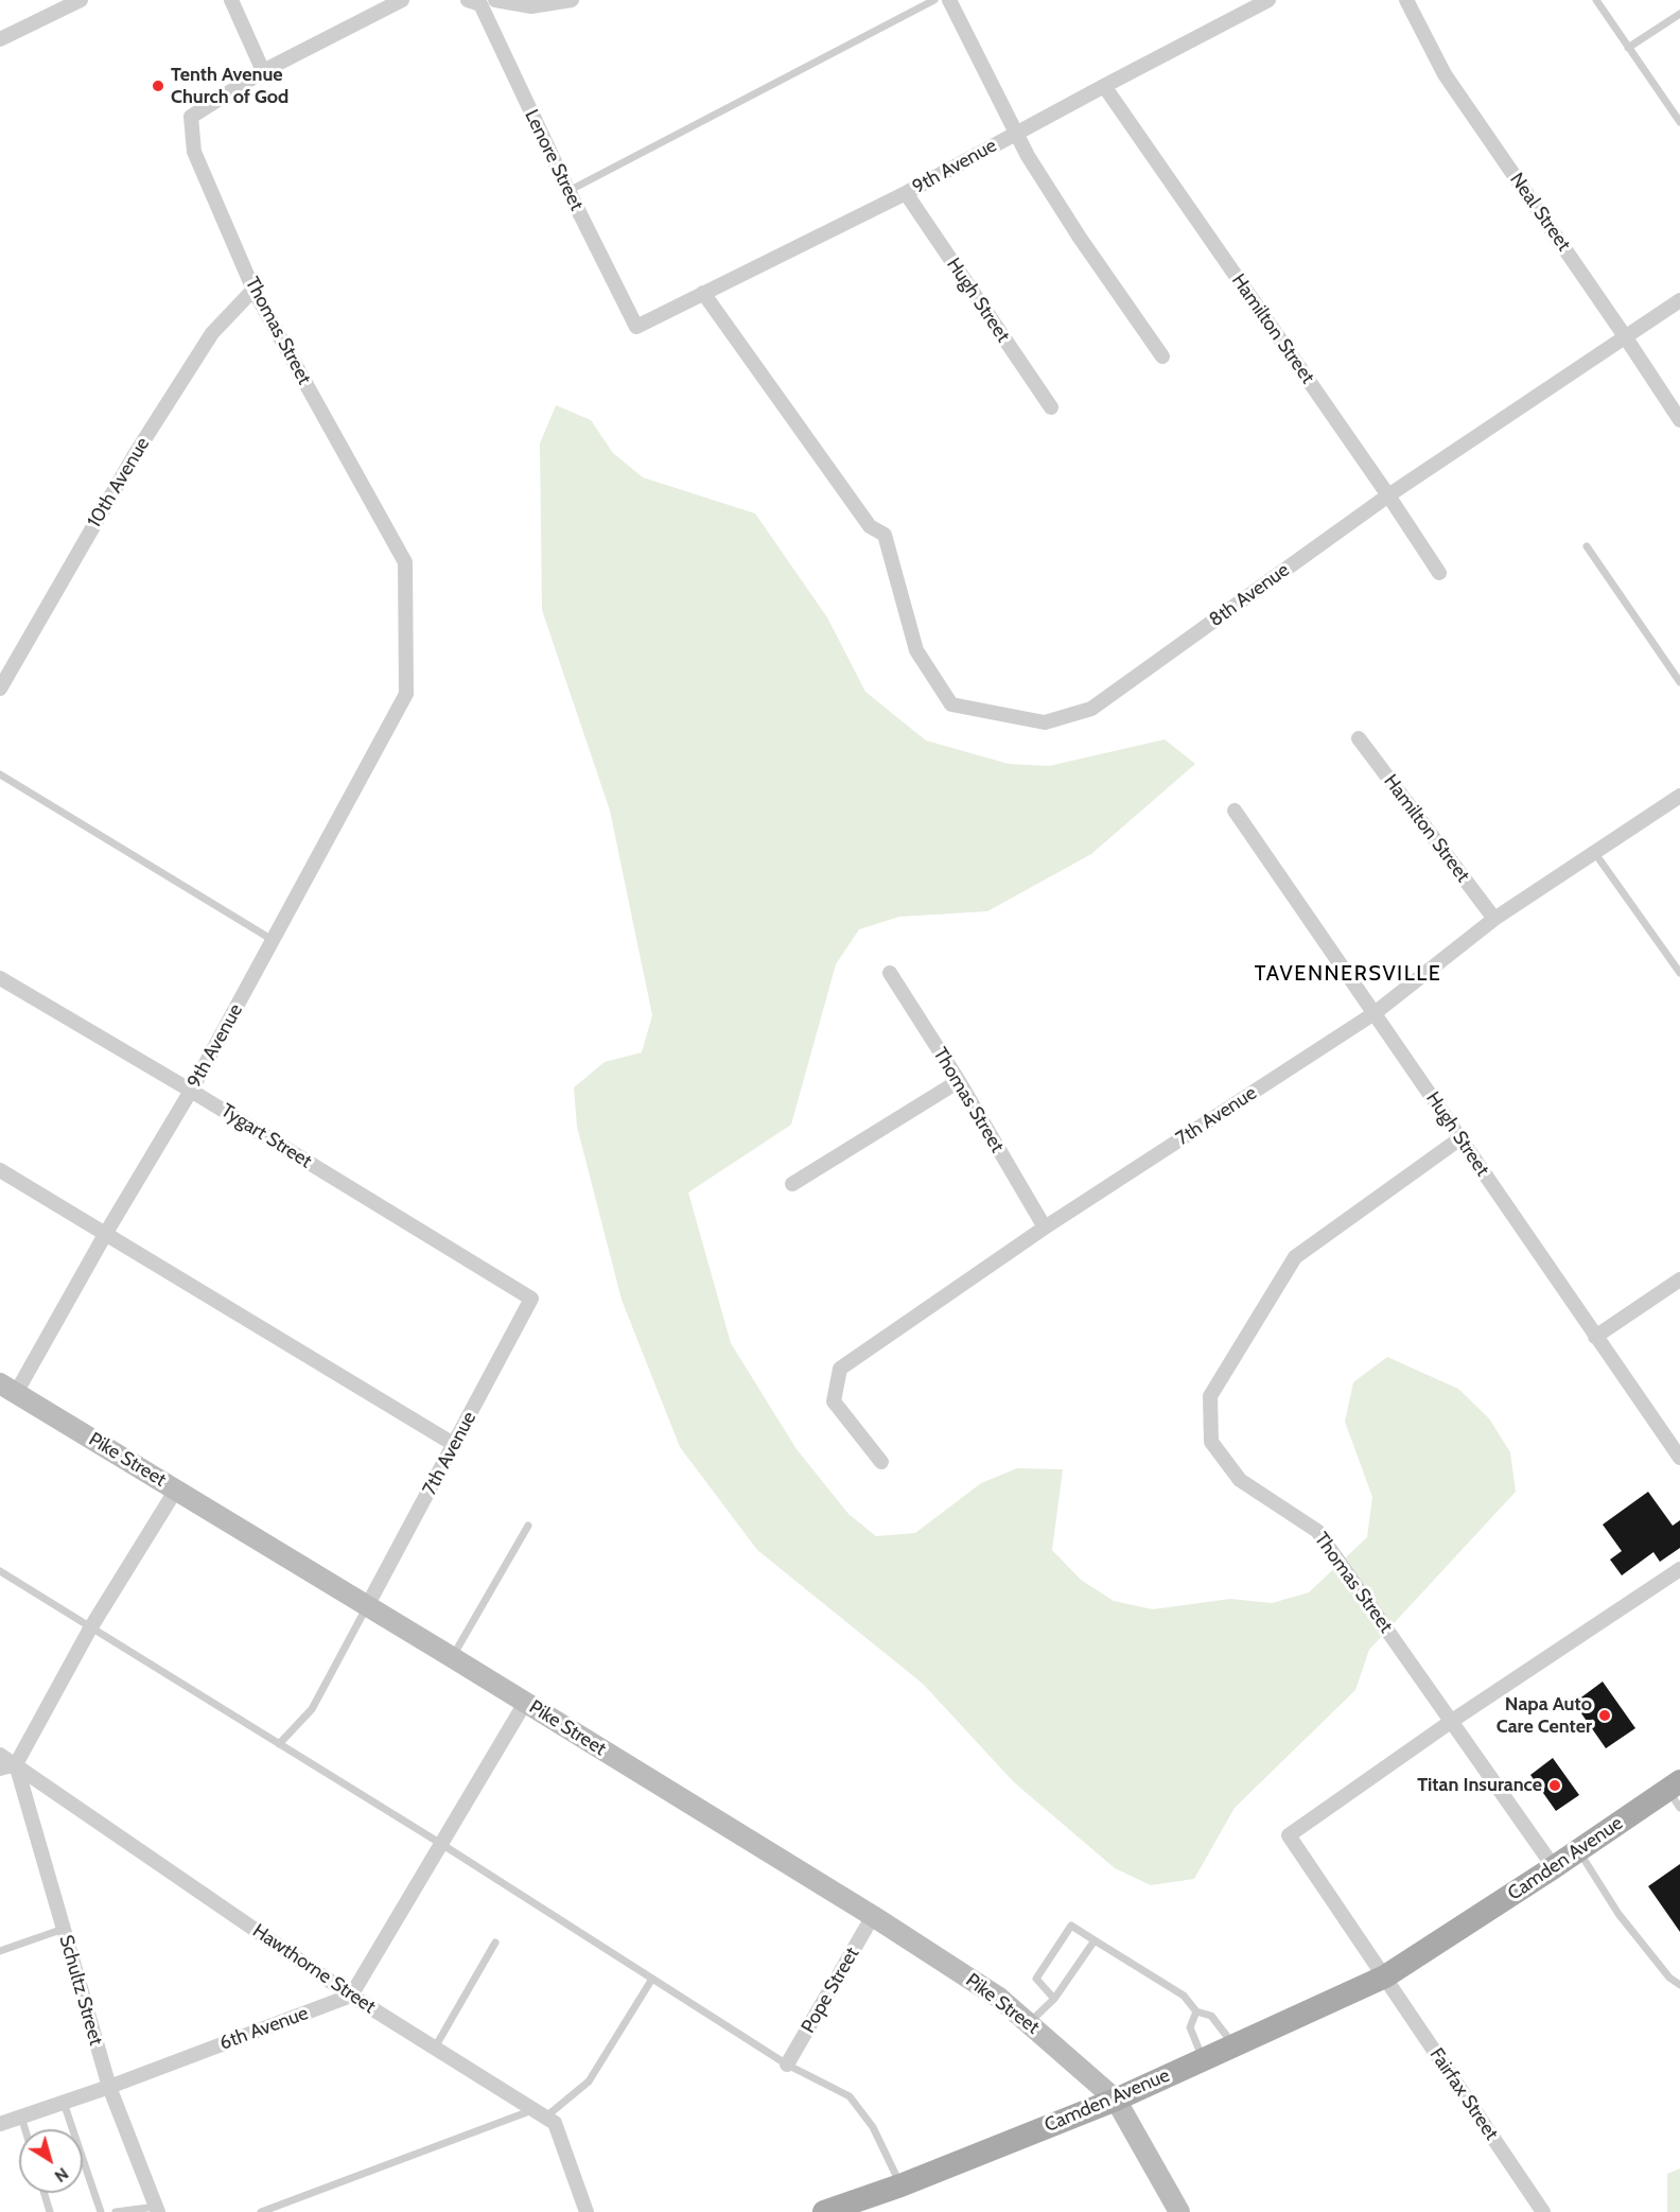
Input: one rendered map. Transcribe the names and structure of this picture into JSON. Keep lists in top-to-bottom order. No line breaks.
{"streets":{"main road":["Pike Street","Camden Avenue"],"street":["Lenore Street","9th Avenue","Neal Street","Hugh Street","Hamilton Street","Thomas Street","10th Avenue","8th Avenue","7th Avenue","Tygart Street","Hawthorne Street","Schultz Street","Pope Street","6th Avenue","Fairfax Street"]},"crossings":[["Lenore Street","9th Avenue"],["9th Avenue","Hugh Street"],["9th Avenue","Hamilton Street"],["9th Avenue","Thomas Street"],["9th Avenue","8th Avenue"],["9th Avenue","Tygart Street"],["9th Avenue","Pike Street"],["Neal Street","8th Avenue"],["Hugh Street","Thomas Street"],["Hugh Street","7th Avenue"],["Hamilton Street","8th Avenue"],["Hamilton Street","7th Avenue"],["Thomas Street","10th Avenue"],["Thomas Street","7th Avenue"],["Thomas Street","Camden Avenue"],["7th Avenue","Tygart Street"],["7th Avenue","Pike Street"],["Pike Street","Camden Avenue"],["Pike Street","Pope Street"],["Camden Avenue","Fairfax Street"],["Hawthorne Street","Schultz Street"],["Hawthorne Street","6th Avenue"],["Schultz Street","6th Avenue"]],"districts":["TAVENNERSVILLE"],"places":["Tenth Avenue Church of God","Napa Auto Care Center","Titan Insurance"],"north":"bottom right"}
